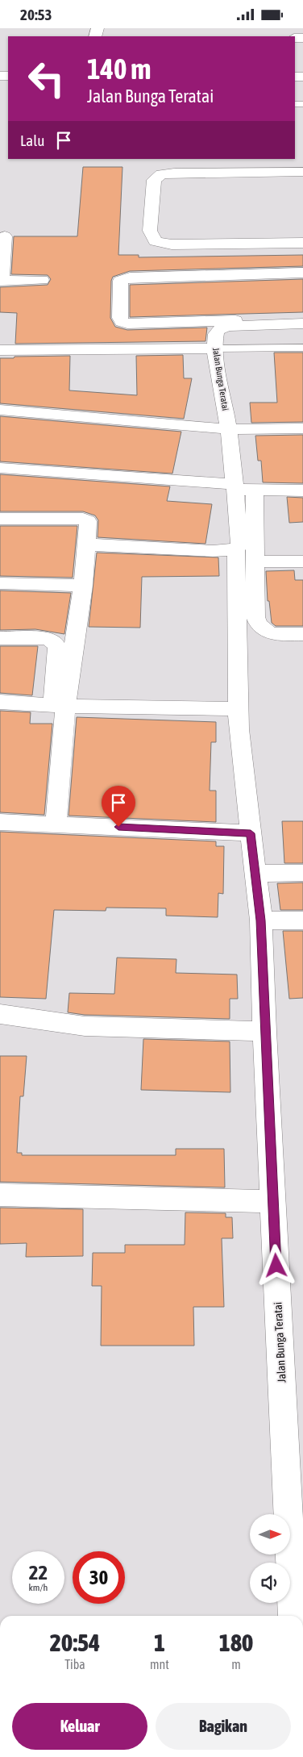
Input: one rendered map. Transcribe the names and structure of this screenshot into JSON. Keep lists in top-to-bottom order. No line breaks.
{"streets":{"street":["Jalan Bunga Teratai"]},"north":"right","page":{"status":"20:53","turn":["140 m","Jalan Bunga Teratai"],"then":"Lalu","speed":"22 km/h","limit":"30","eta":["20:54","Tiba","1","mnt","180","m"],"buttons":["Keluar","Bagikan"]}}
